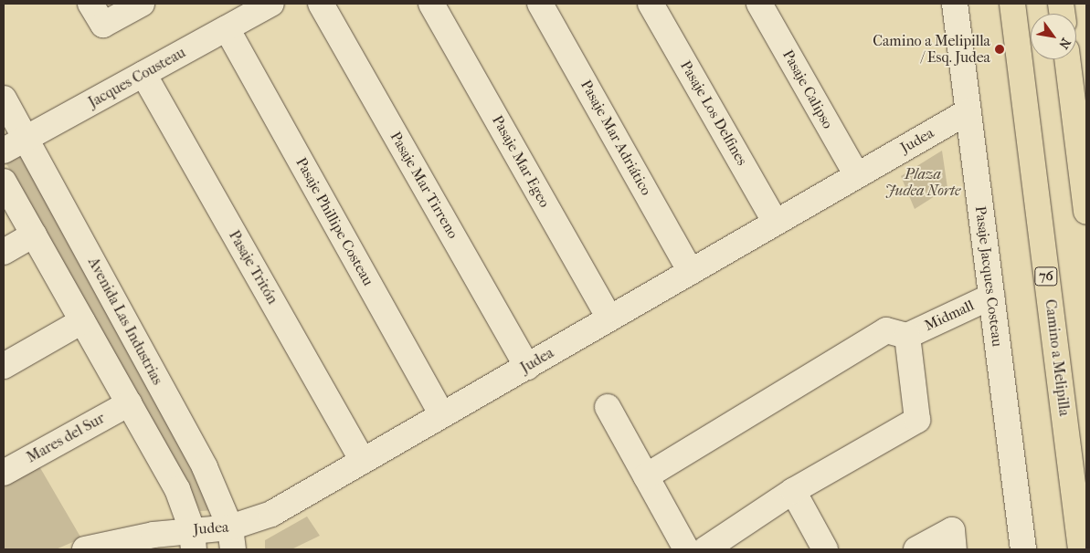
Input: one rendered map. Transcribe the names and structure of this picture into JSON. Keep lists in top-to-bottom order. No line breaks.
{"streets":{"main road":["76","Camino a Melipilla"],"street":["Jacques Cousteau","Pasaje Calipso","Pasaje Los Delfines","Pasaje Mar Adriático","Judea","Pasaje Mar Egeo","Pasaje Mar Tirreno","Pasaje Phillipe Costeau","Pasaje Tritón","Pasaje Jacques Costeau","Midmall","Avenida Las Industrias","Mares del Sur"]},"crossings":[["Jacques Cousteau","Pasaje Phillipe Costeau"],["Jacques Cousteau","Pasaje Tritón"],["Jacques Cousteau","Avenida Las Industrias"],["Pasaje Calipso","Judea"],["Pasaje Los Delfines","Judea"],["Pasaje Mar Adriático","Judea"],["Judea","Pasaje Mar Egeo"],["Judea","Pasaje Mar Tirreno"],["Judea","Pasaje Phillipe Costeau"],["Judea","Pasaje Tritón"],["Judea","Pasaje Jacques Costeau"],["Judea","Avenida Las Industrias"],["Pasaje Jacques Costeau","Midmall"]],"parks":["Plaza Judea Norte"],"places":["Camino a Melipilla / Esq. Judea"],"north":"bottom right"}
